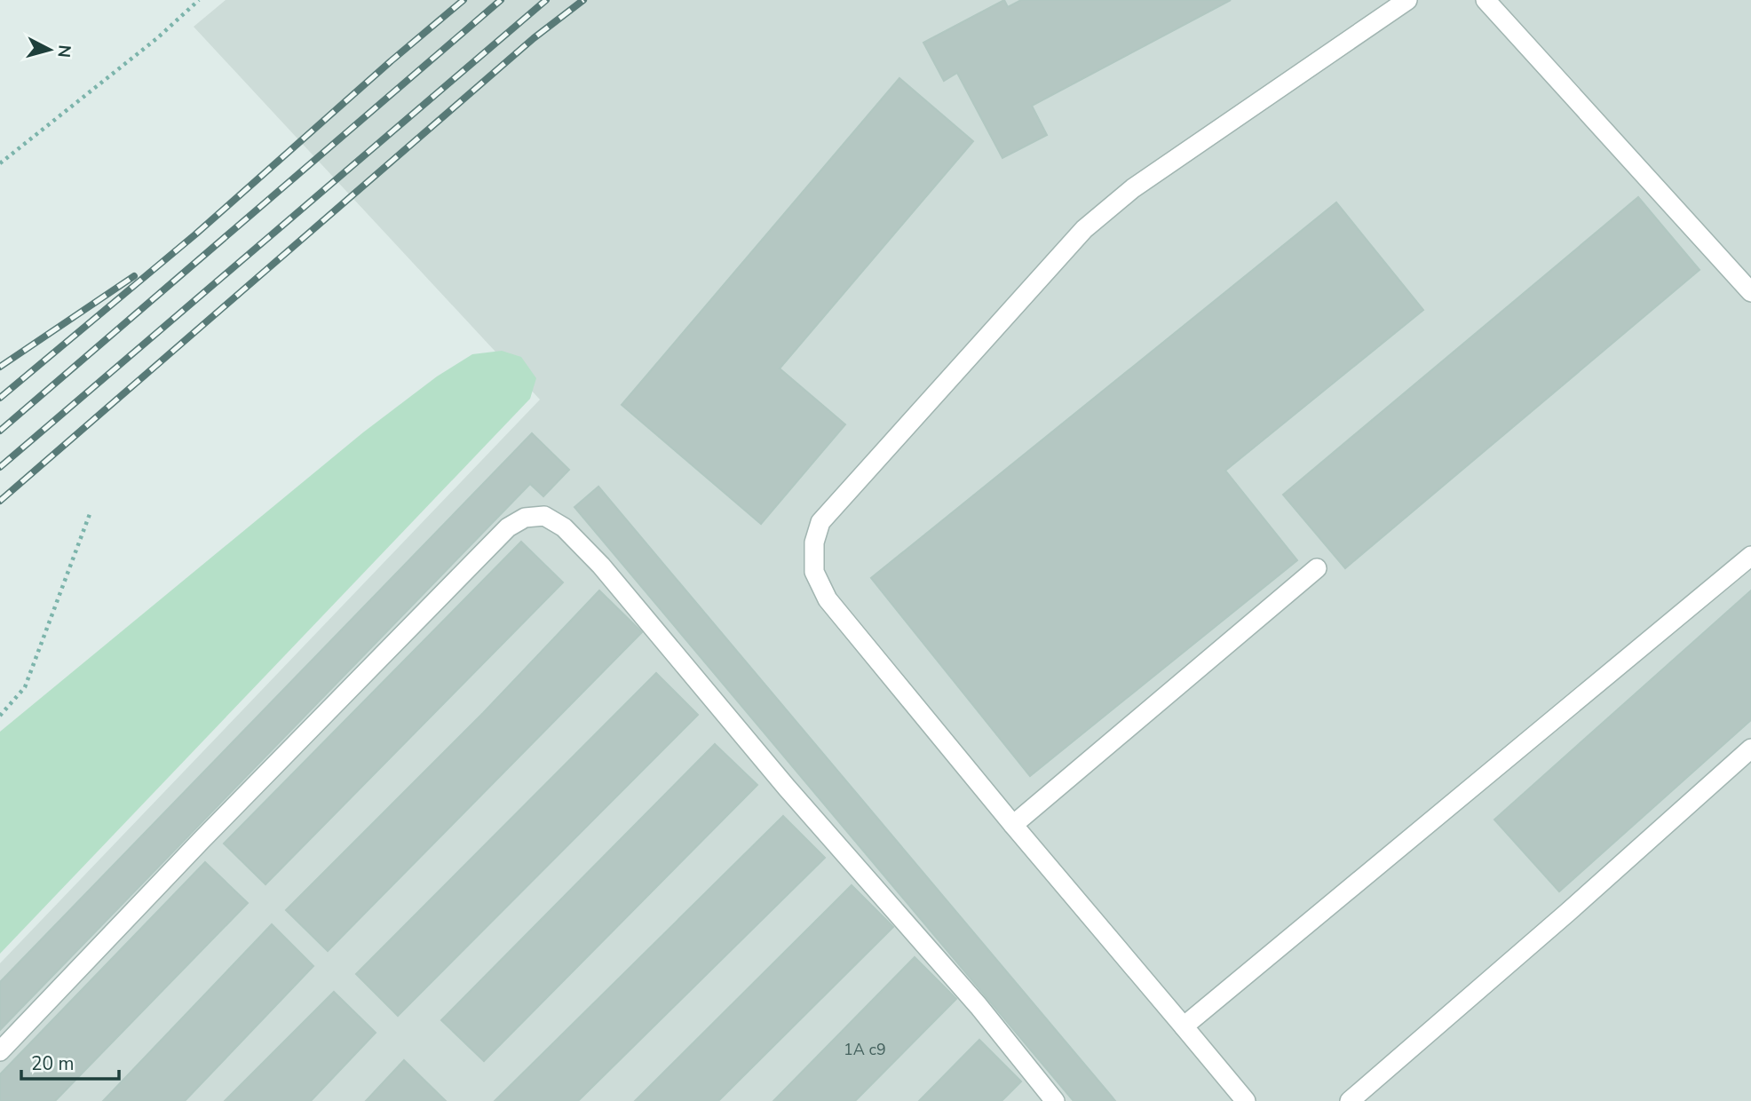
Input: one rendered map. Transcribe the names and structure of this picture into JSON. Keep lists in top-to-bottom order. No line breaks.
{"house_numbers":["1А с9"],"scale_bar":"20 m","north":"right"}
